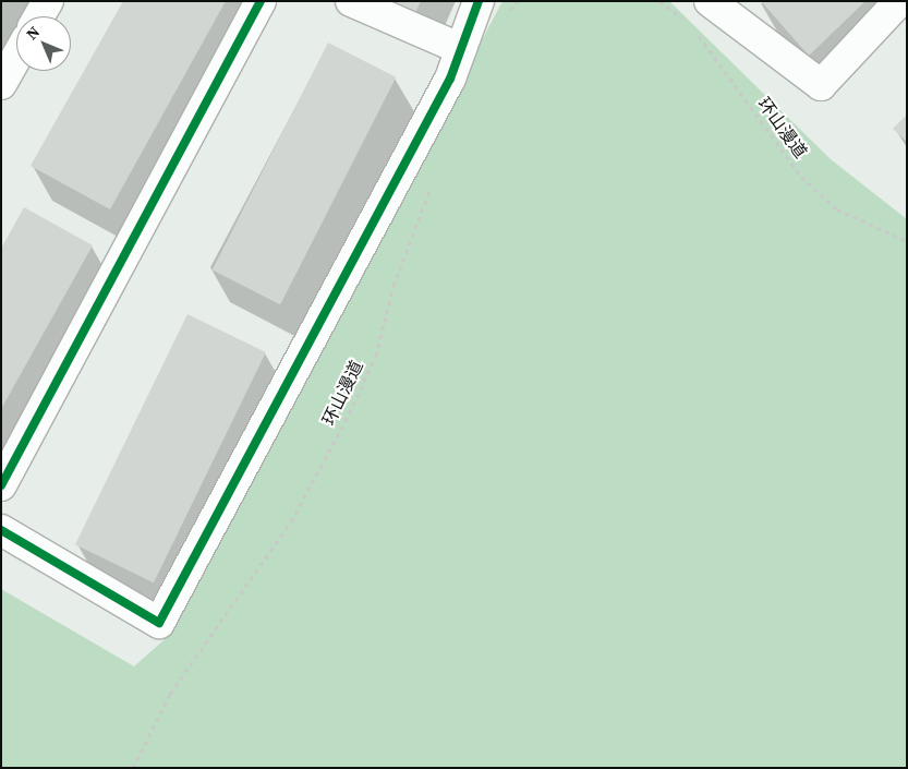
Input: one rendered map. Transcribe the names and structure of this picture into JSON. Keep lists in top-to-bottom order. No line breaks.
{"streets":{"path":["环山漫道"]},"north":"top left"}
